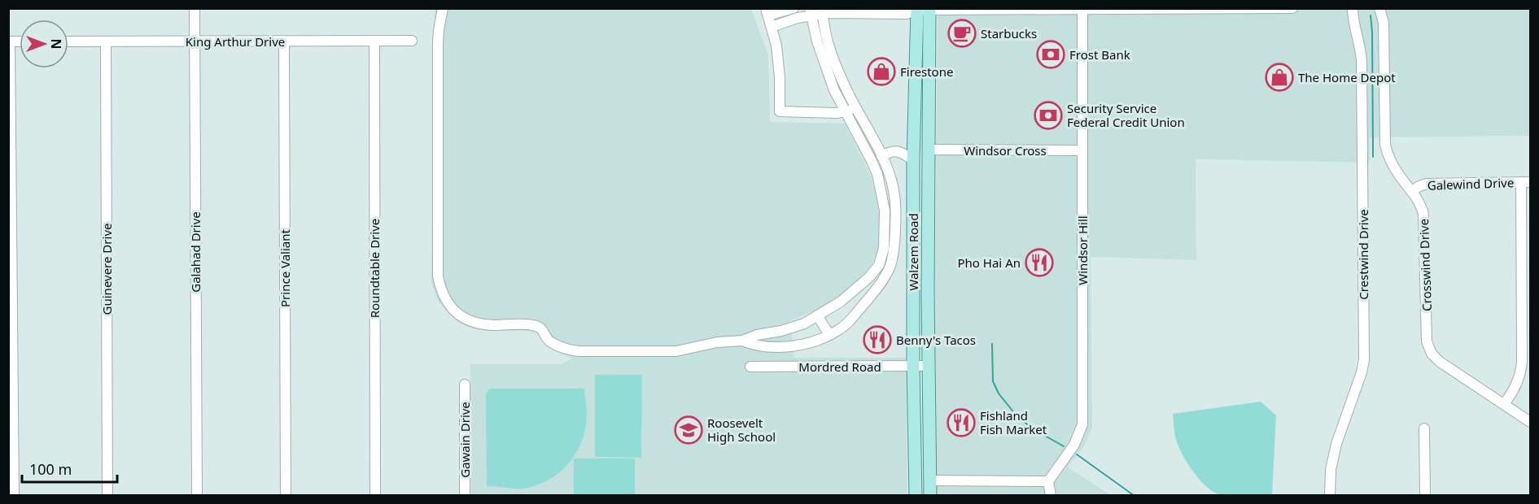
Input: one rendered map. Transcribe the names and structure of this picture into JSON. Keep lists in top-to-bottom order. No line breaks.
{"streets":{"main road":["Walzem Road"],"street":["King Arthur Drive","Windsor Cross","Galewind Drive","Windsor Hill","Galahad Drive","Crestwind Drive","Crosswind Drive","Prince Valiant","Roundtable Drive","Guinevere Drive","Mordred Road","Gawain Drive"]},"crossings":[["King Arthur Drive","Galahad Drive"],["King Arthur Drive","Prince Valiant"],["King Arthur Drive","Roundtable Drive"],["King Arthur Drive","Guinevere Drive"],["Windsor Cross","Windsor Hill"],["Windsor Cross","Walzem Road"],["Galewind Drive","Crosswind Drive"],["Walzem Road","Mordred Road"]],"places":{"cafe":["Starbucks"],"bank":["Frost Bank","Security Service Federal Credit Union"],"shop":["Firestone","The Home Depot"],"restaurant":["Pho Hai An","Benny's Tacos","Fishland Fish Market"],"school or university":["Roosevelt High School"]},"scale_bar":"100 m","north":"right"}
